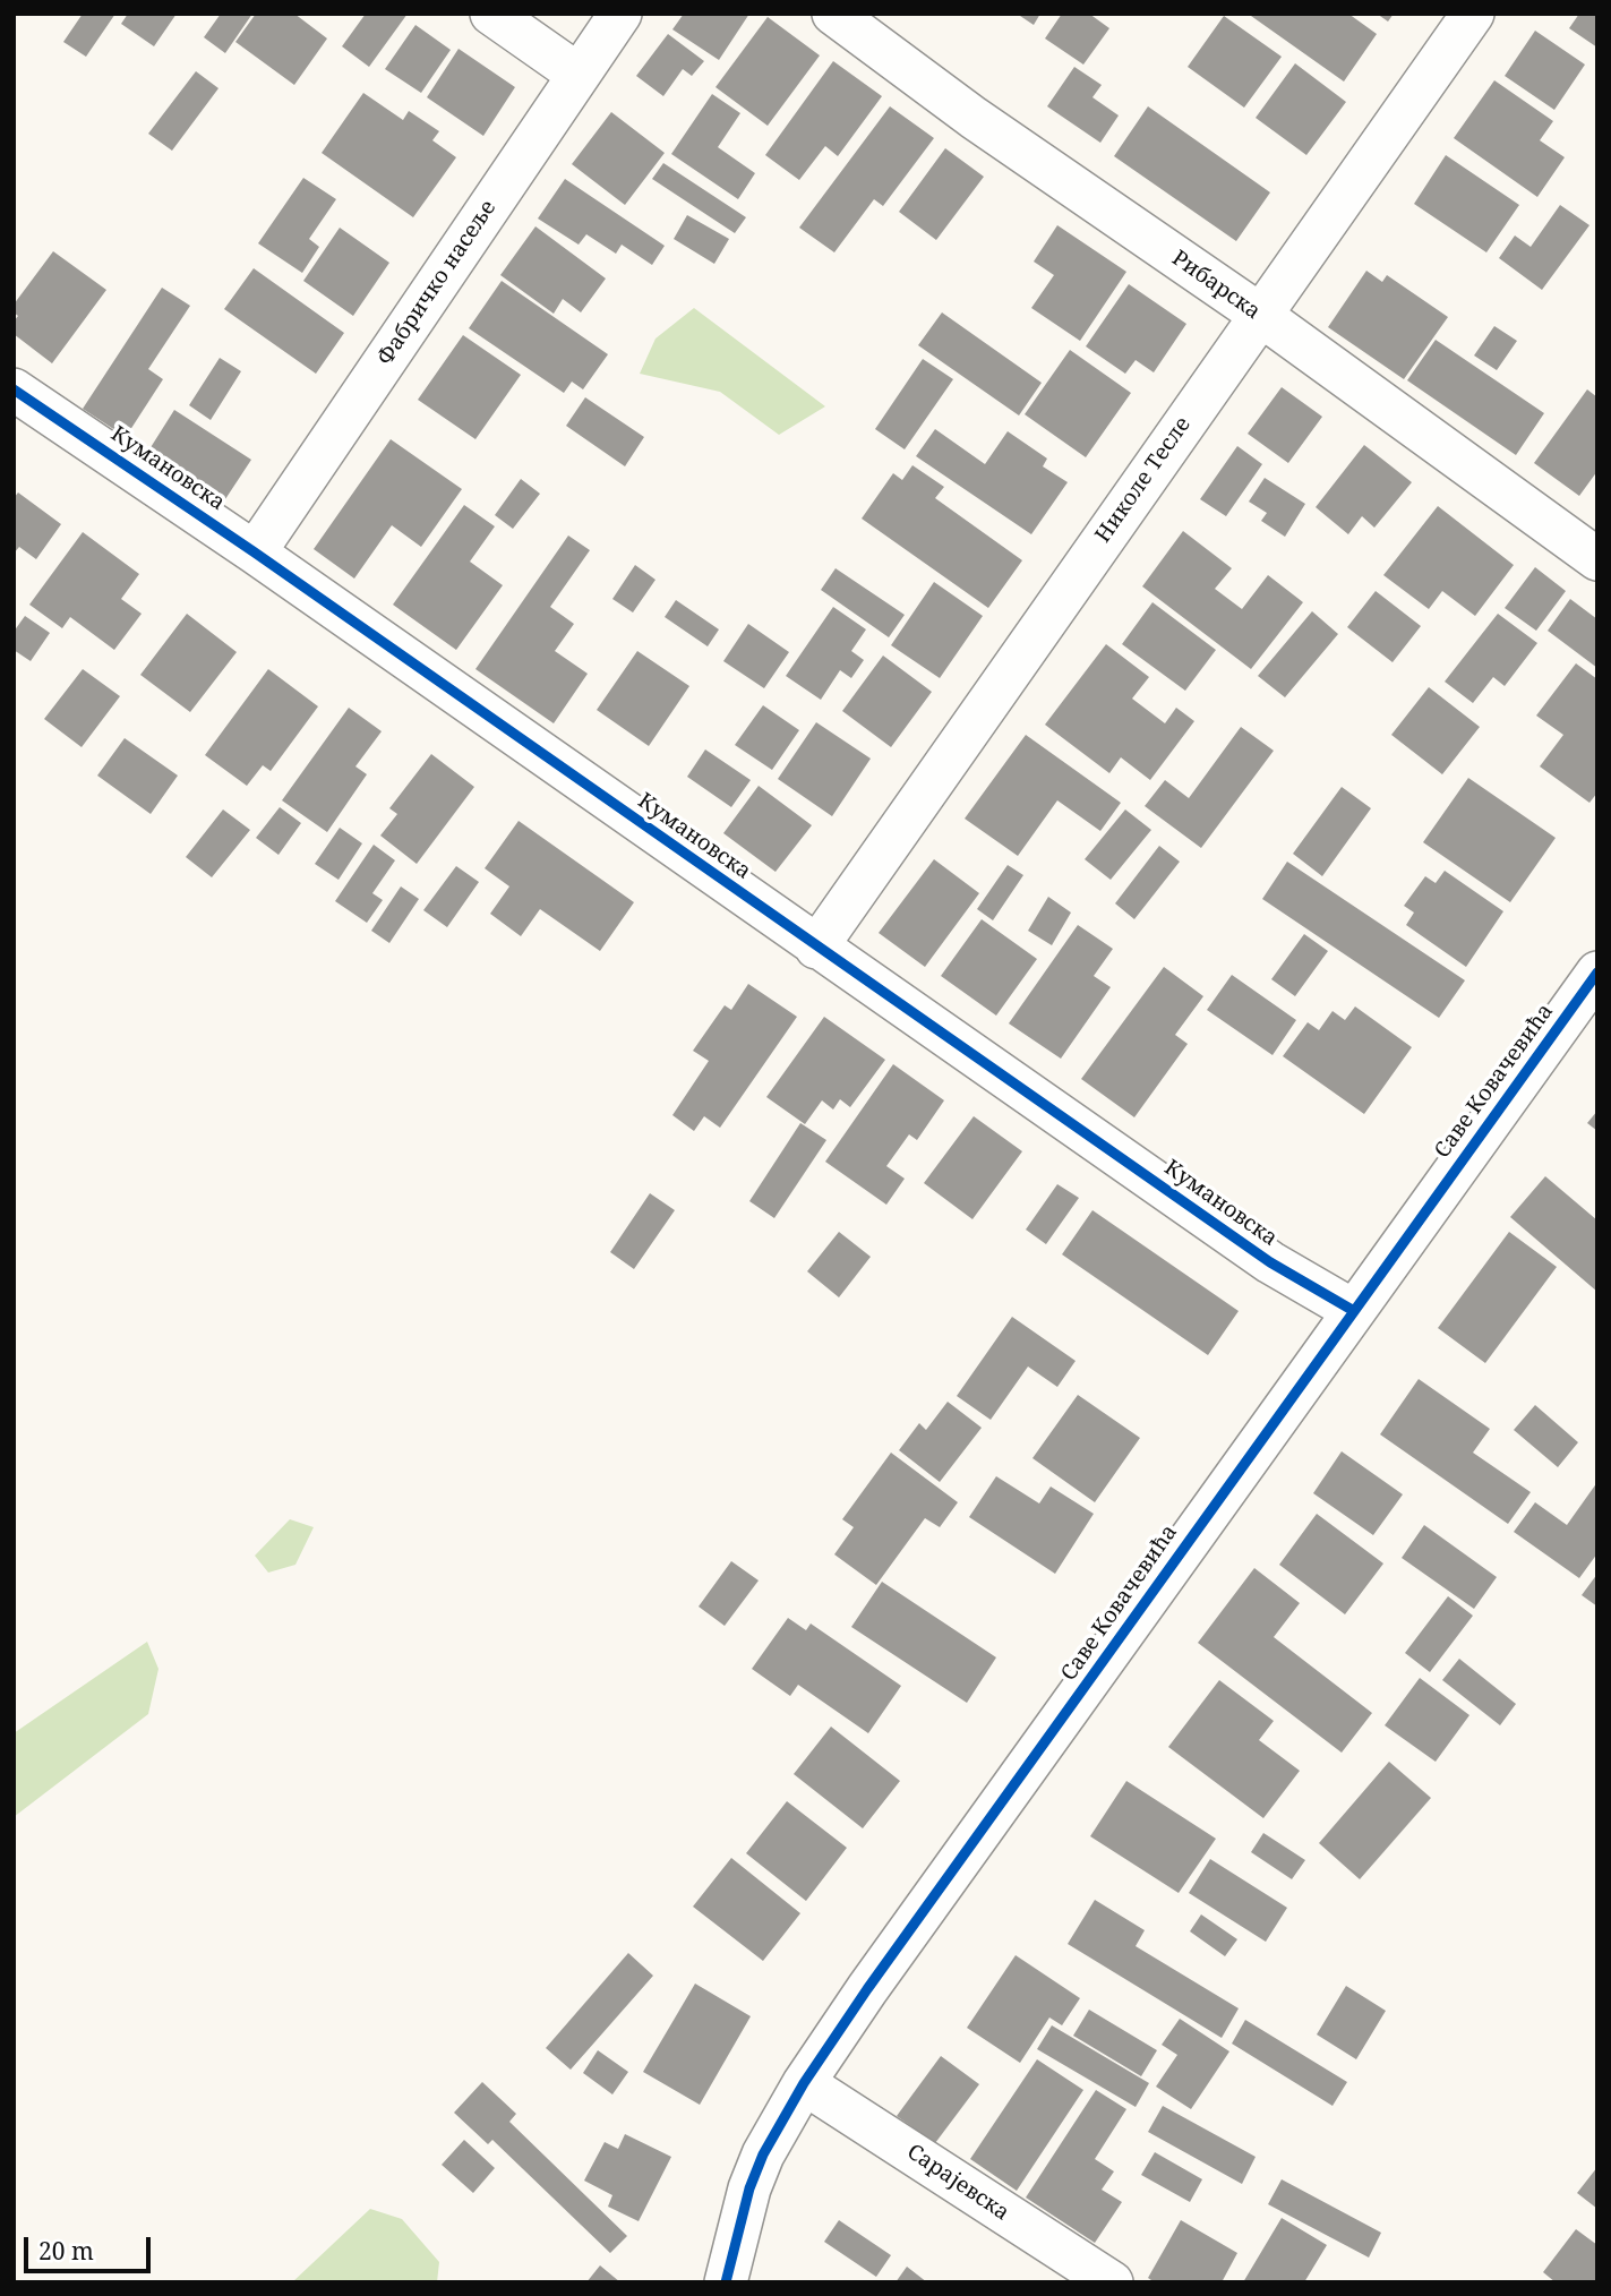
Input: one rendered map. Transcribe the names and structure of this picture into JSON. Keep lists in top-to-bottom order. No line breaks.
{"streets":{"street":["Фабричко насеље","Рибарска","Кумановска","Николе Тесле","Саве Ковачевића","Сарајевска"]},"crossings":[["Фабричко насеље","Кумановска"],["Рибарска","Николе Тесле"],["Кумановска","Николе Тесле"],["Кумановска","Саве Ковачевића"],["Саве Ковачевића","Сарајевска"]],"scale_bar":"20 m"}
